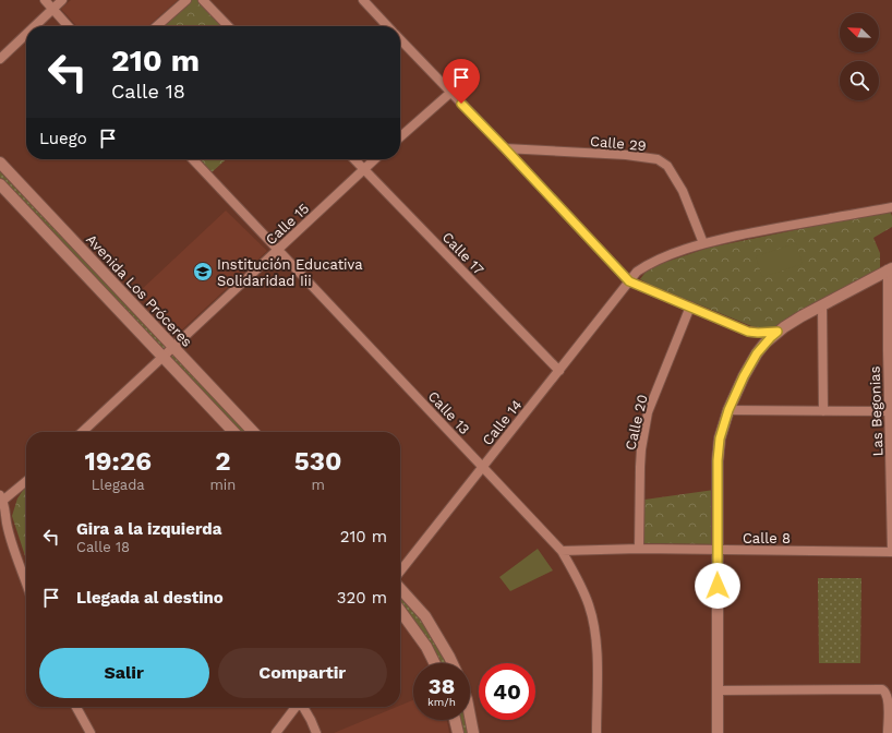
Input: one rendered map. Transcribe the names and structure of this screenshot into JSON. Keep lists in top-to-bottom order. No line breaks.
{"streets":{"main road":["Avenida Los Próceres"],"street":["Calle 29","Calle 15","Calle 17","Las Begonias","Calle 13","Calle 14","Calle 20","Calle 8"]},"crossings":[["Calle 29","Calle 14"],["Calle 15","Calle 17"],["Calle 15","Avenida Los Próceres"],["Calle 15","Calle 13"],["Calle 17","Calle 14"],["Las Begonias","Calle 8"],["Calle 13","Calle 14"],["Calle 13","Calle 8"],["Calle 20","Calle 8"]],"places":{"school or university":["Institución Educativa Solidaridad Iii"]},"north":"top left","page":{"turn":["210 m","Calle 18"],"then":"Luego","eta":["19:26","Llegada","2","min","530","m"],"list":[{"name":"Gira a la izquierda","note":"Calle 18","value":"210 m"},{"name":"Llegada al destino","value":"320 m"}],"buttons":["Salir","Compartir"],"speed":"38 km/h","limit":"40"}}
